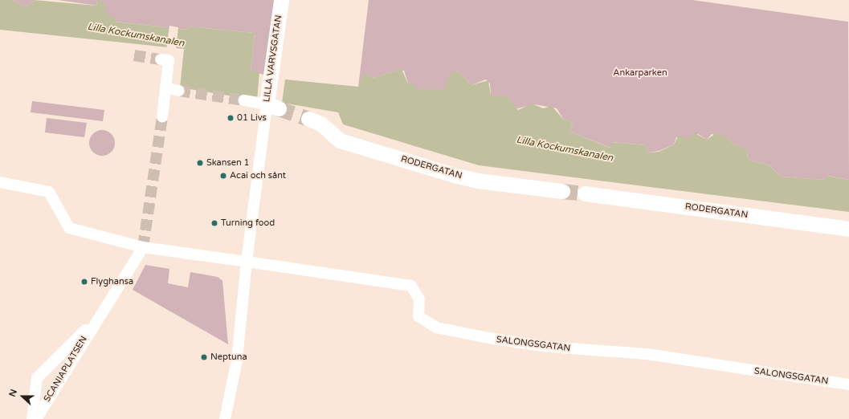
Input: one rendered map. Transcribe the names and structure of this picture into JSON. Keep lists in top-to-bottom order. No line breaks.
{"streets":{"street":["LILLA VARVSGATAN","RODERGATAN","SALONGSGATAN","SCANIAPLATSEN"]},"crossings":[["LILLA VARVSGATAN","SALONGSGATAN"]],"water":["Lilla Kockumskanalen"],"parks":["Ankarparken"],"places":["01 Livs","Skansen 1","Acai och sånt","Turning food","Flyghansa","Neptuna"],"north":"left"}
